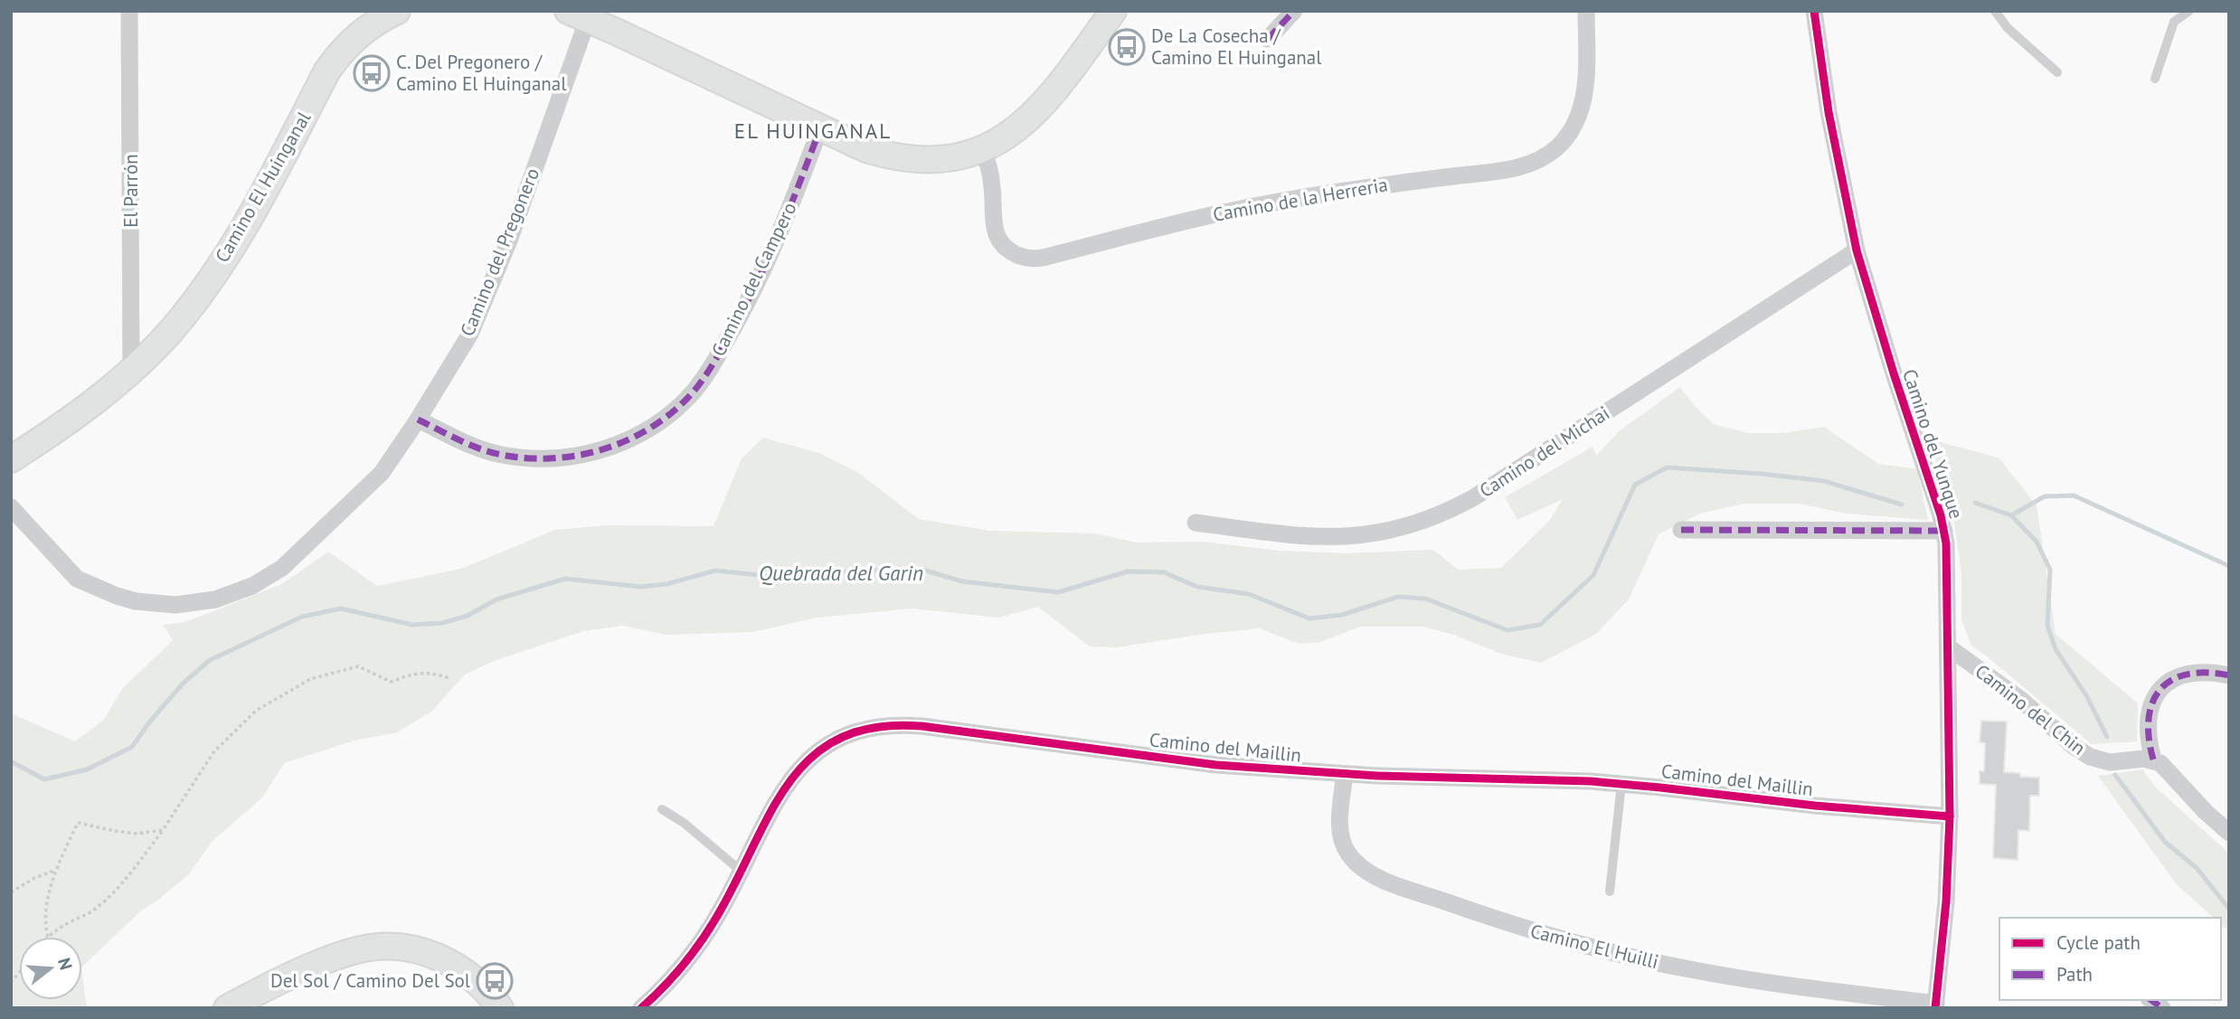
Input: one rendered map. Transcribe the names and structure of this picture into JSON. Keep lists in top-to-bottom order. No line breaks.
{"streets":{"street":["Camino El Huinganal","El Parrón","Camino de la Herreria","Camino del Pregonero","Camino del Campero","Camino del Yunque","Camino del Michai","Camino del Chin","Camino del Maillin","Camino El Huilli"]},"crossings":[["Camino El Huinganal","El Parrón"],["Camino del Pregonero","Camino del Campero"],["Camino del Yunque","Camino del Michai"],["Camino del Yunque","Camino del Chin"],["Camino del Yunque","Camino del Maillin"],["Camino del Yunque","Camino El Huilli"],["Camino del Maillin","Camino El Huilli"]],"districts":["EL HUINGANAL"],"water":["Quebrada del Garin"],"places":{"bus stop":["De La Cosecha / Camino El Huinganal","C. Del Pregonero / Camino El Huinganal","Del Sol / Camino Del Sol"]},"legend":["Cycle path","Path"],"north":"right"}
